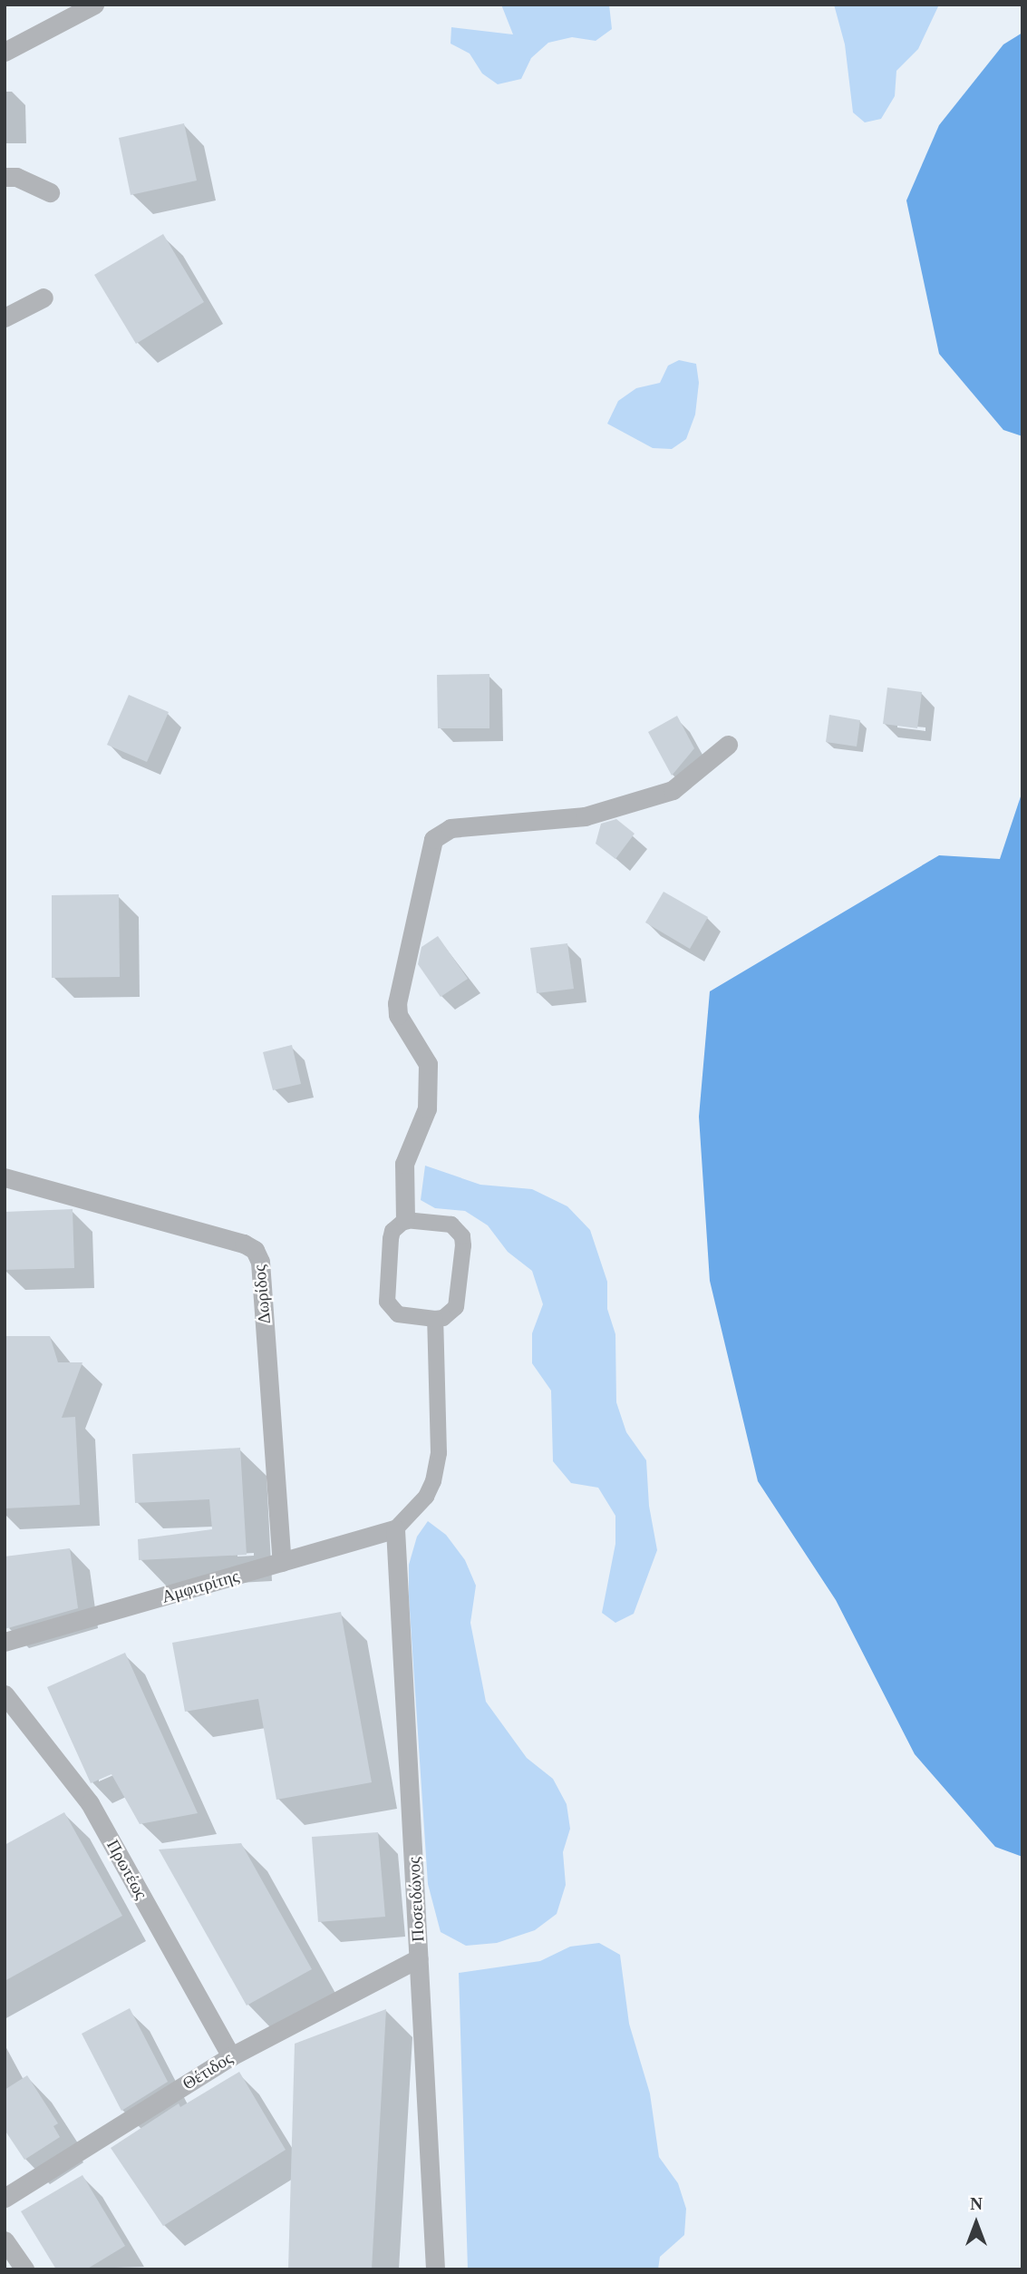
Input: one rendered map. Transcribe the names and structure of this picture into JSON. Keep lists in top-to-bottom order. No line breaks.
{"streets":{"street":["Δωρίδος","Αμφιτρίτης","Πρωτέως","Ποσειδώνος","Θέτιδος"]},"crossings":[["Δωρίδος","Αμφιτρίτης"],["Αμφιτρίτης","Ποσειδώνος"],["Πρωτέως","Θέτιδος"],["Ποσειδώνος","Θέτιδος"]],"north":"top"}
